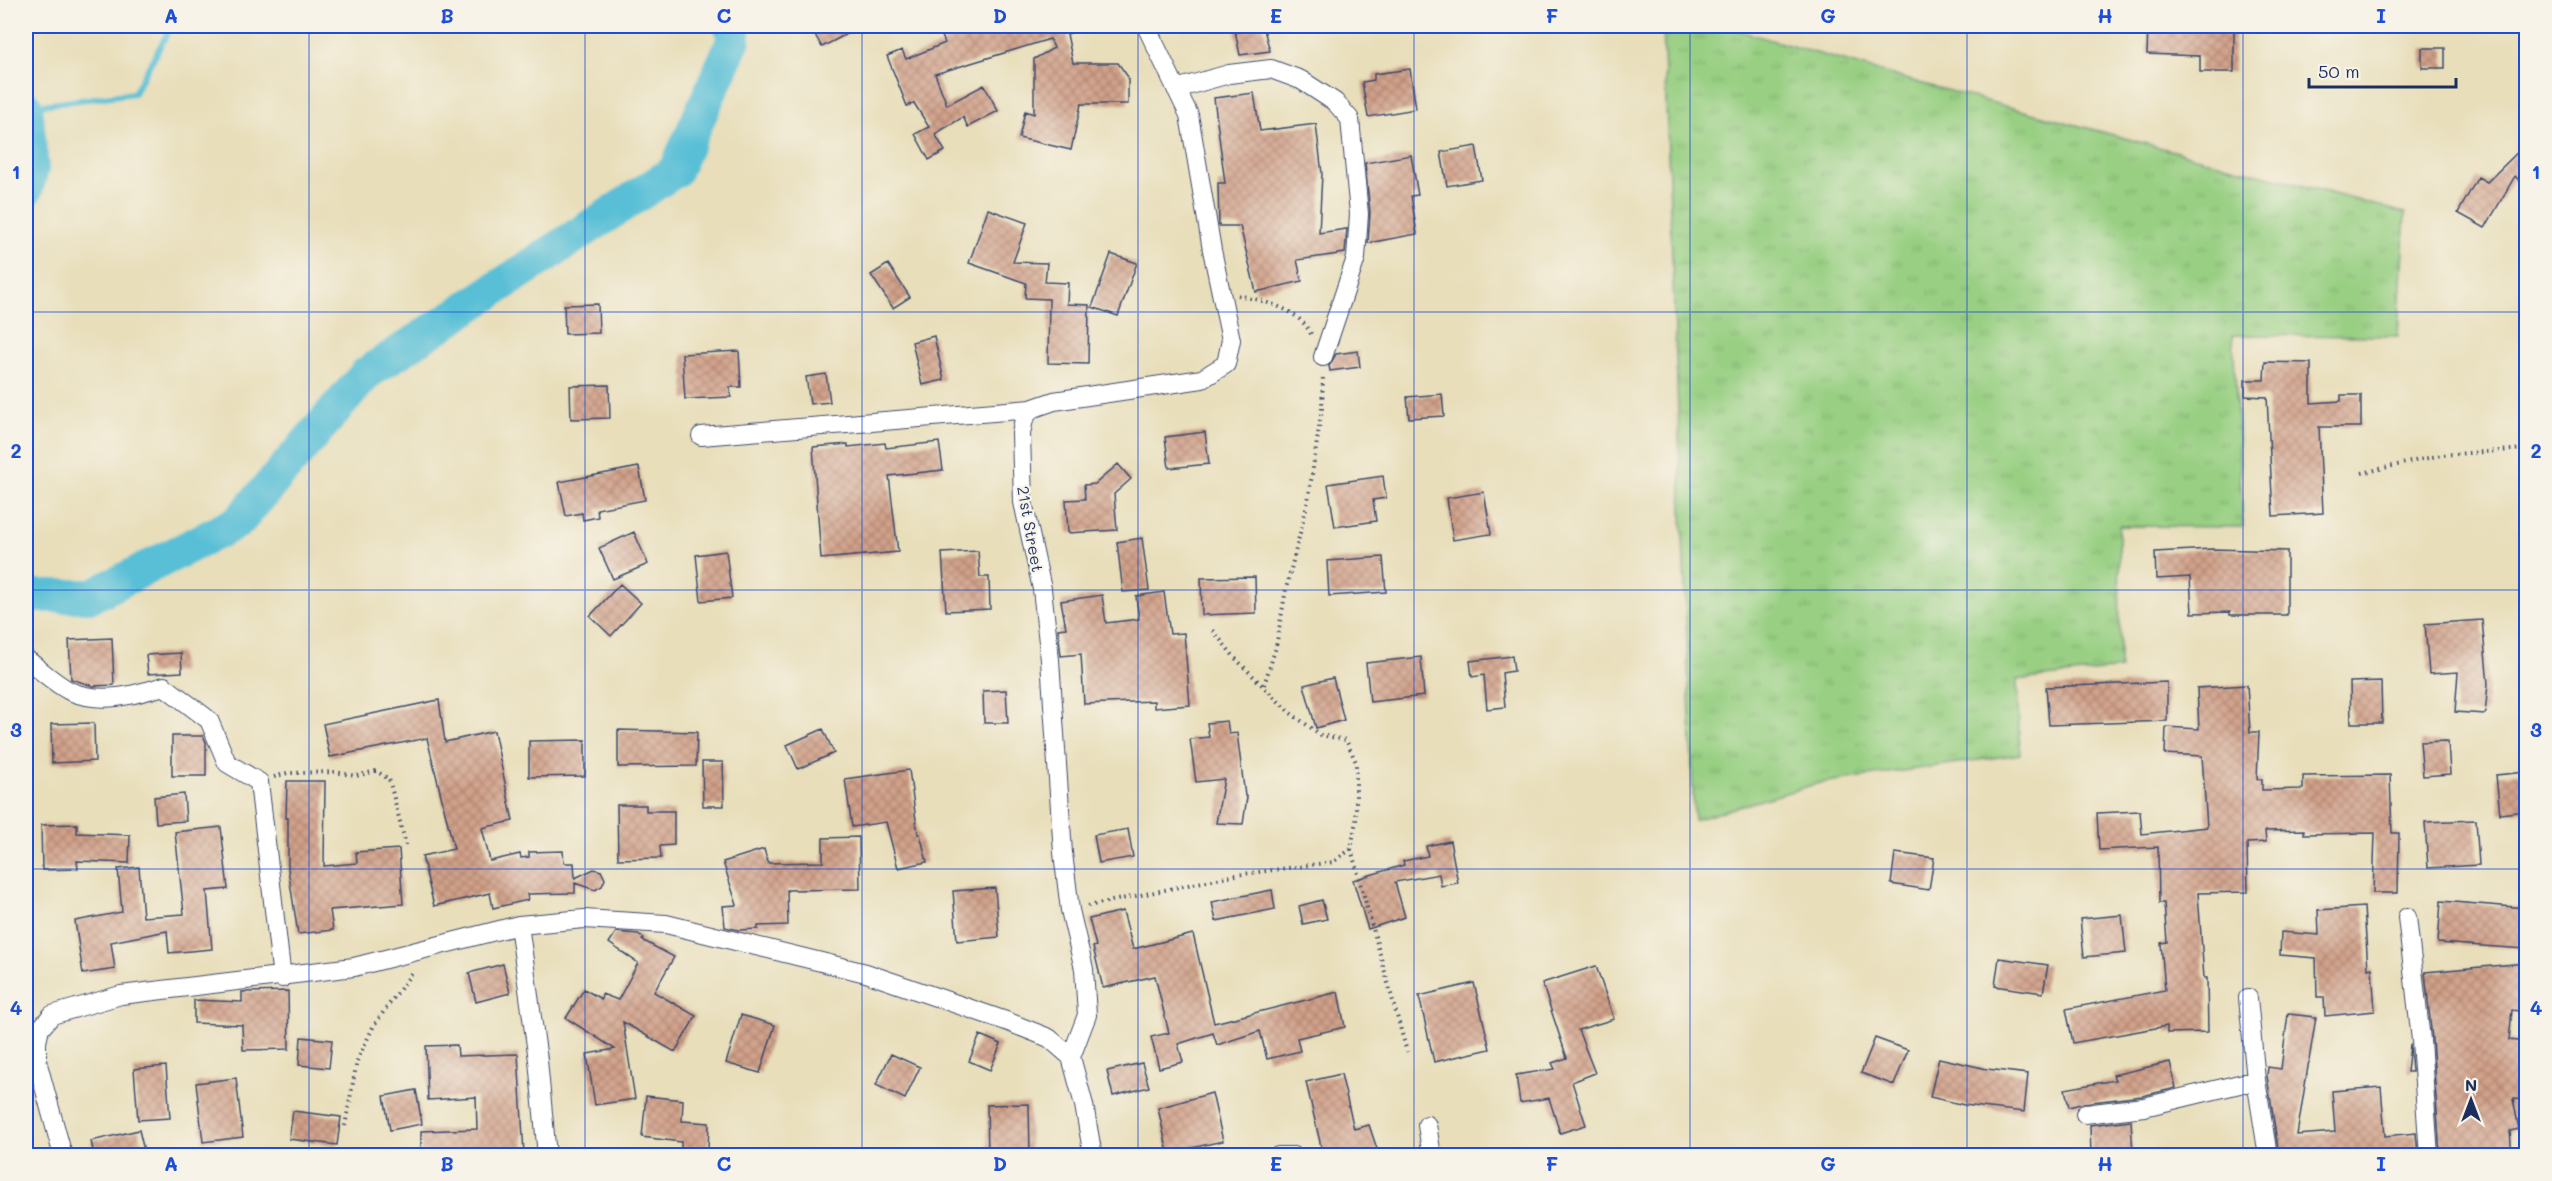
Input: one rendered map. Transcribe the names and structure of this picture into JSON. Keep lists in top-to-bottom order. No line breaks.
{"streets":{"street":["21st Street"]},"scale_bar":"50 m","north":"top","grid":{"columns":["A","B","C","D","E","F","G","H","I"],"rows":["1","2","3","4"]}}
